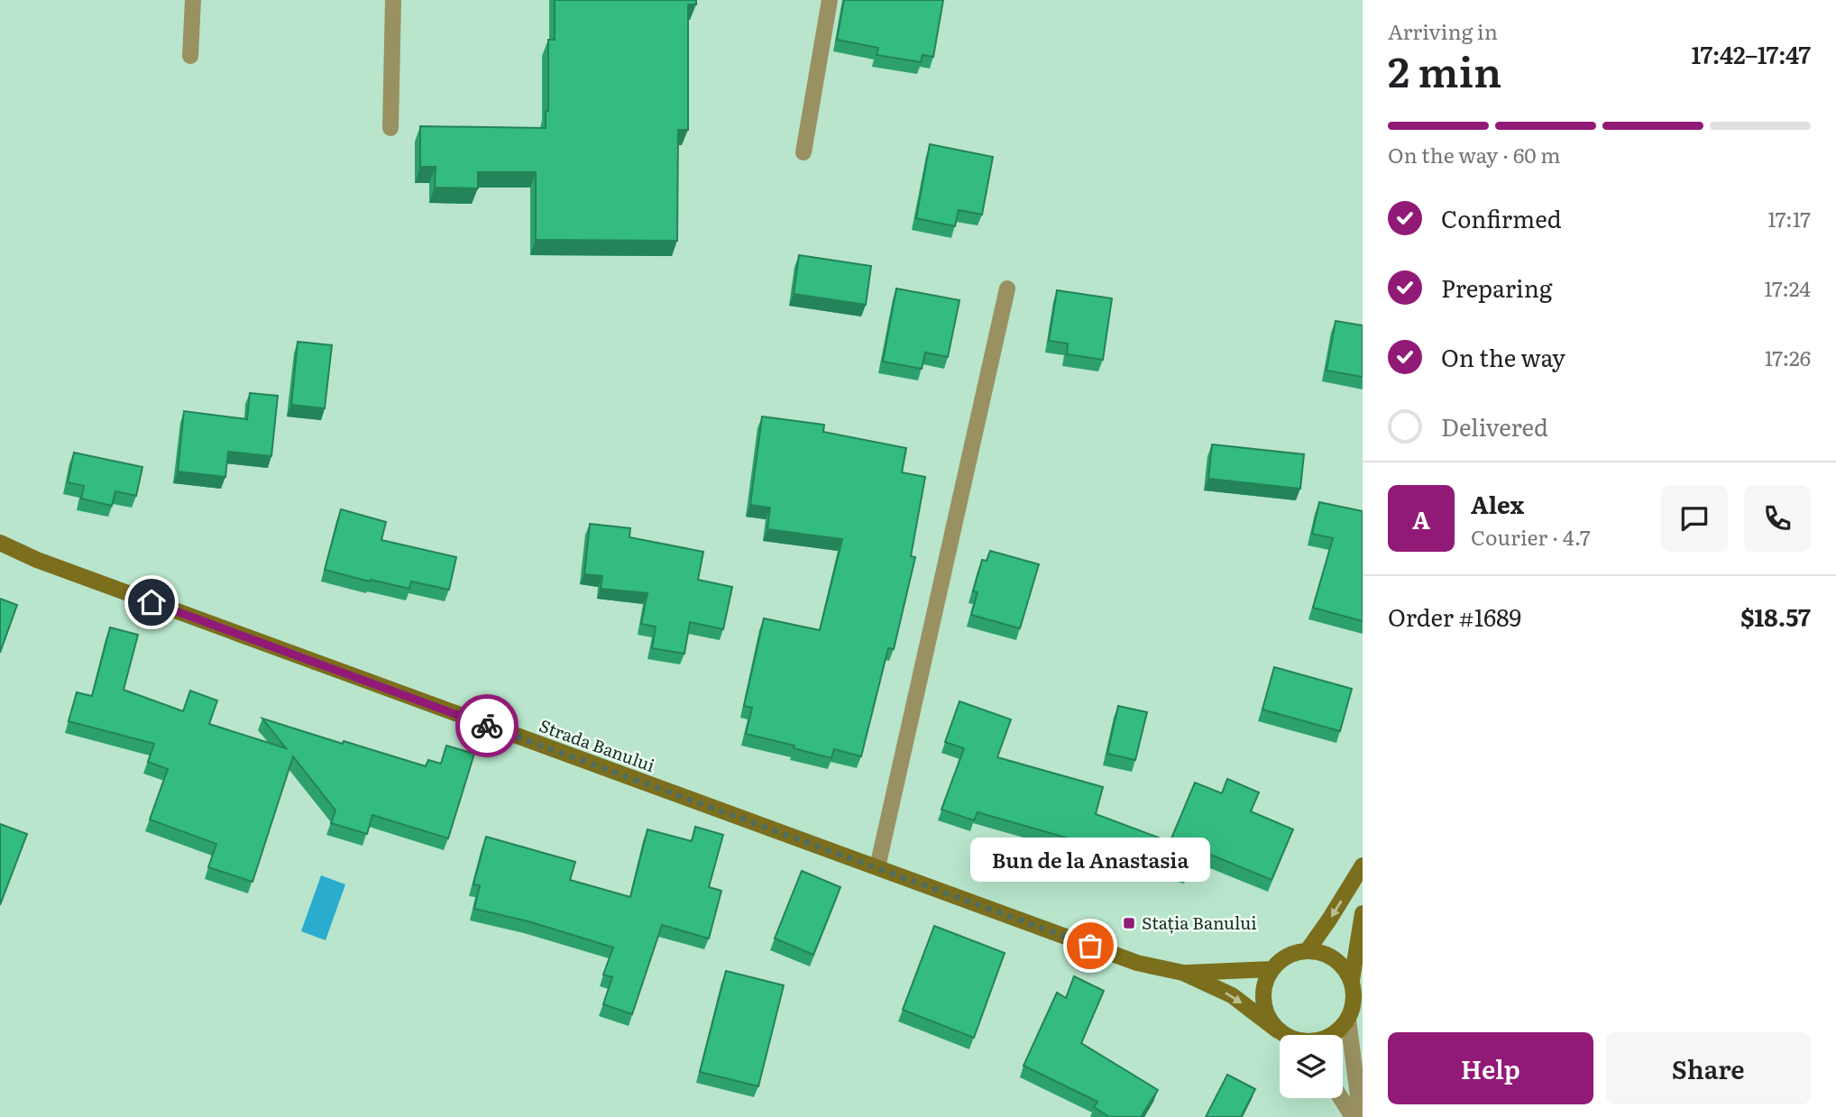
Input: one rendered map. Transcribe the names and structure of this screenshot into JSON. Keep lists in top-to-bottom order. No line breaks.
{"streets":{"street":["Strada Banului"]},"places":{"transit":["Stația Banului"],"other":["Bun de la Anastasia"]},"page":{"heading":["2 min","Arriving in","17:42–17:47"],"panel":["Alex","Courier · 4.7","Order #1689","$18.57"],"bar":"On the way · 60 m","list":[["Confirmed","17:17"],["Preparing","17:24"],["On the way","17:26"],"Delivered"],"round":"A","bubble":"Bun de la Anastasia","buttons":["Help","Share"]}}
